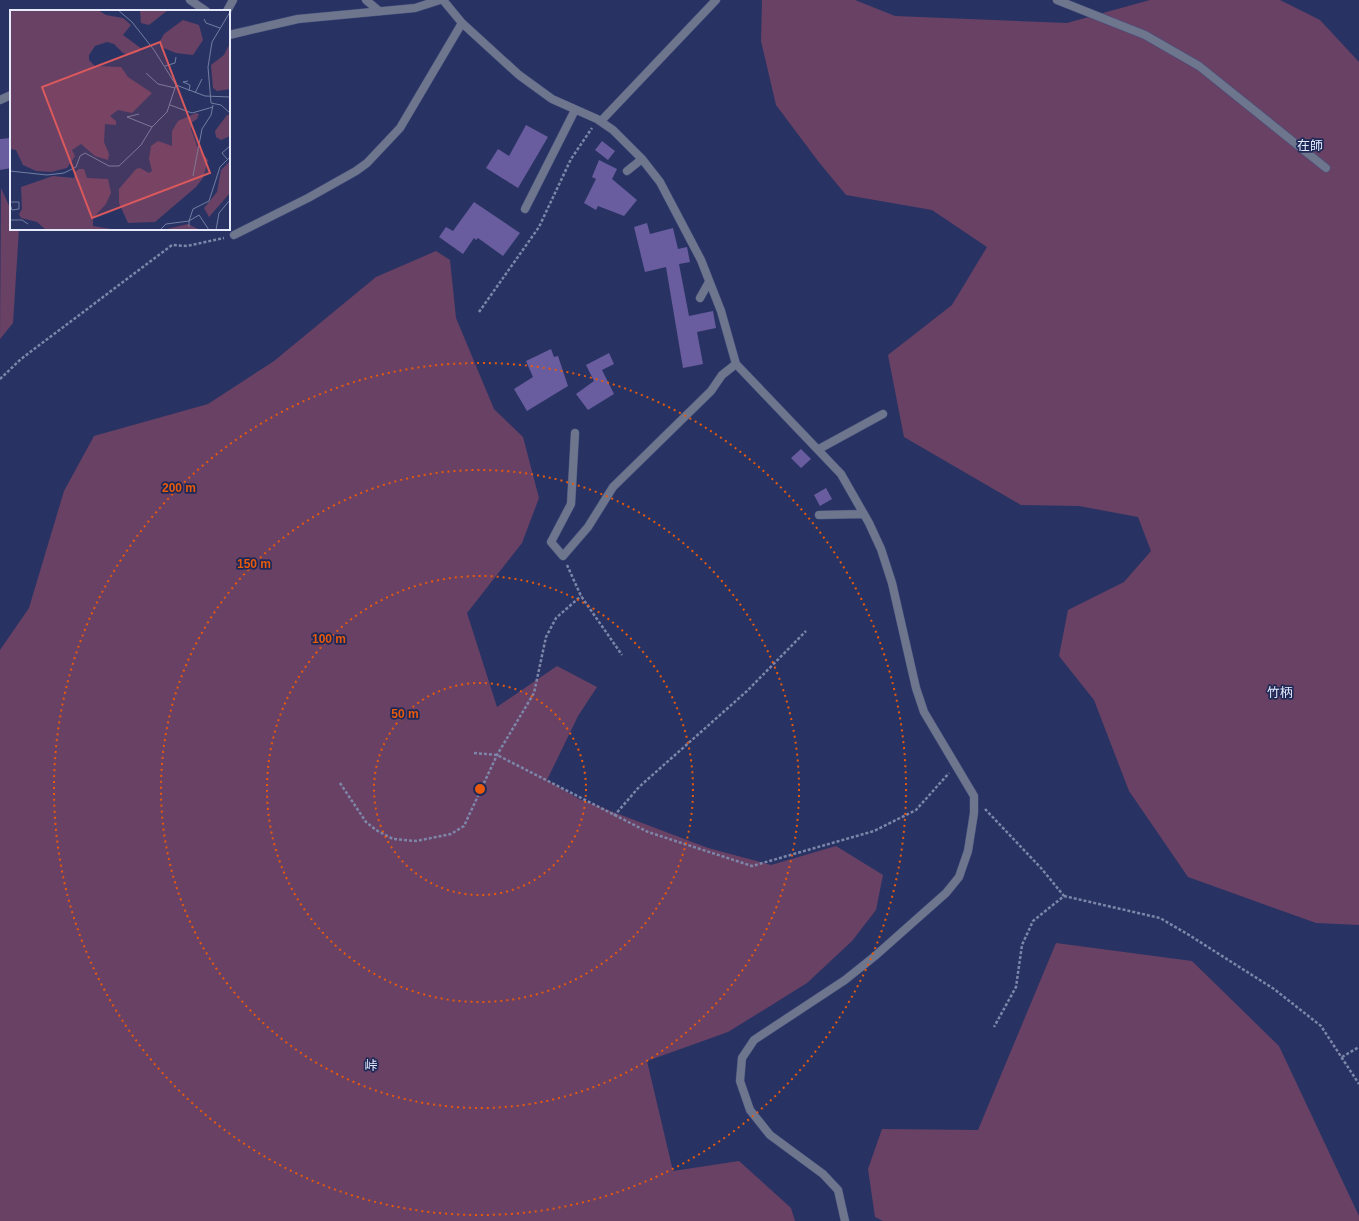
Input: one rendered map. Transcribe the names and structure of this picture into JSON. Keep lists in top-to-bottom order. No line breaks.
{"districts":["在師","竹柄","峠"],"rings":["200 m","150 m","100 m","50 m"]}
